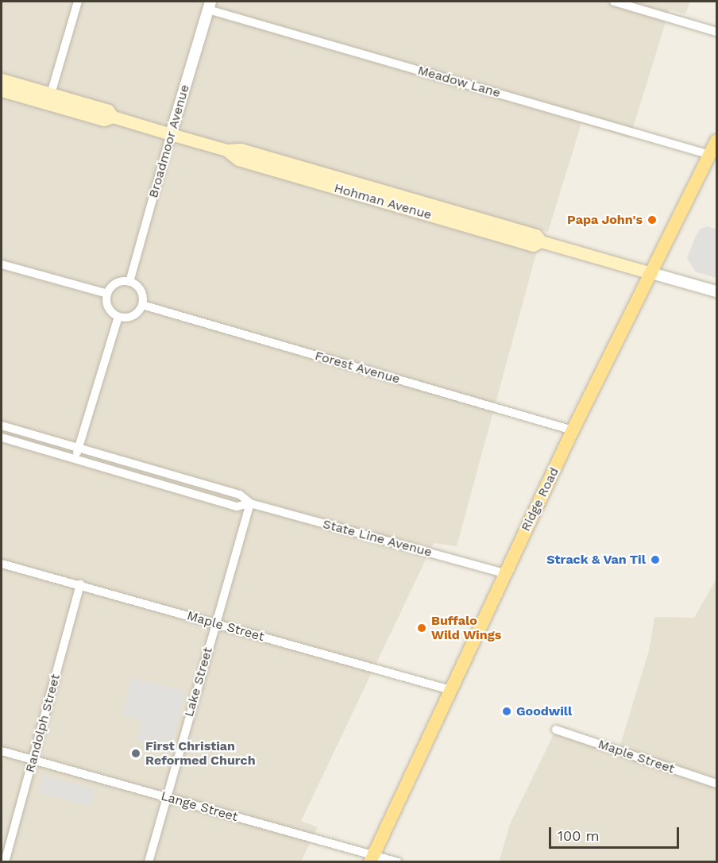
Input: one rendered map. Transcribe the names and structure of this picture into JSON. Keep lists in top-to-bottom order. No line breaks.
{"streets":{"main road":["Hohman Avenue","Ridge Road"],"street":["Meadow Lane","Broadmoor Avenue","Forest Avenue","State Line Avenue","Maple Street","Lake Street","Randolph Street","Lange Street"]},"crossings":[["Meadow Lane","Broadmoor Avenue"],["Meadow Lane","Ridge Road"],["Broadmoor Avenue","Hohman Avenue"],["Broadmoor Avenue","Forest Avenue"],["Hohman Avenue","Ridge Road"],["Forest Avenue","Ridge Road"],["Ridge Road","State Line Avenue"],["Ridge Road","Maple Street"],["Ridge Road","Lange Street"],["State Line Avenue","Lake Street"],["Maple Street","Lake Street"],["Maple Street","Randolph Street"],["Lake Street","Lange Street"],["Randolph Street","Lange Street"]],"places":["Papa John's","Strack & Van Til","Buffalo Wild Wings","Goodwill","First Christian Reformed Church"],"scale_bar":"100 m"}
